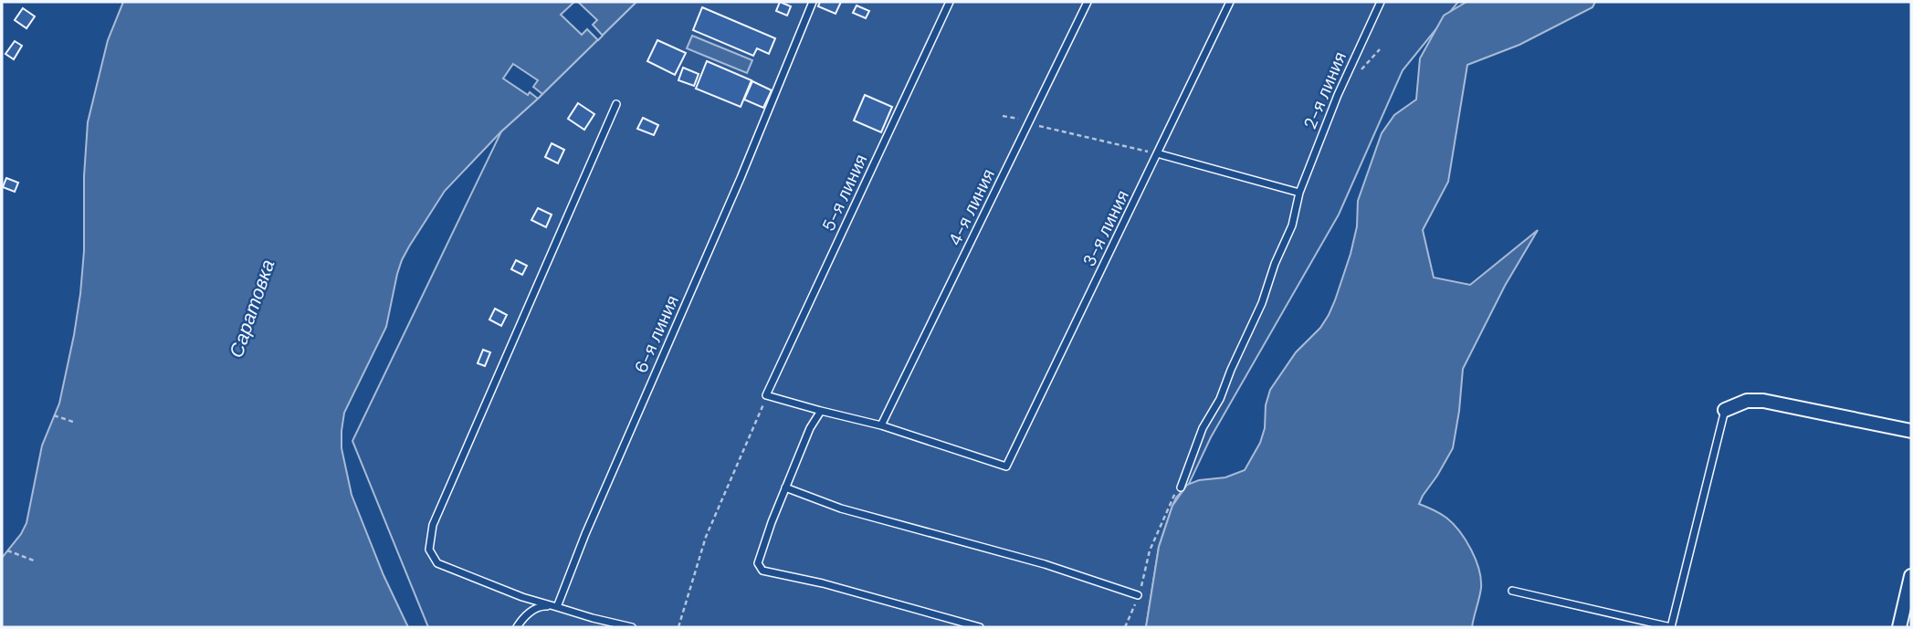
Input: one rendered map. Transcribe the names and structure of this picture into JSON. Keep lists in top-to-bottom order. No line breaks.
{"streets":{"lane":["2-я линия","5-я линия","4-я линия","3-я линия","6-я линия"]},"crossings":[["4-я линия","3-я линия"]],"water":["Саратовка"]}
